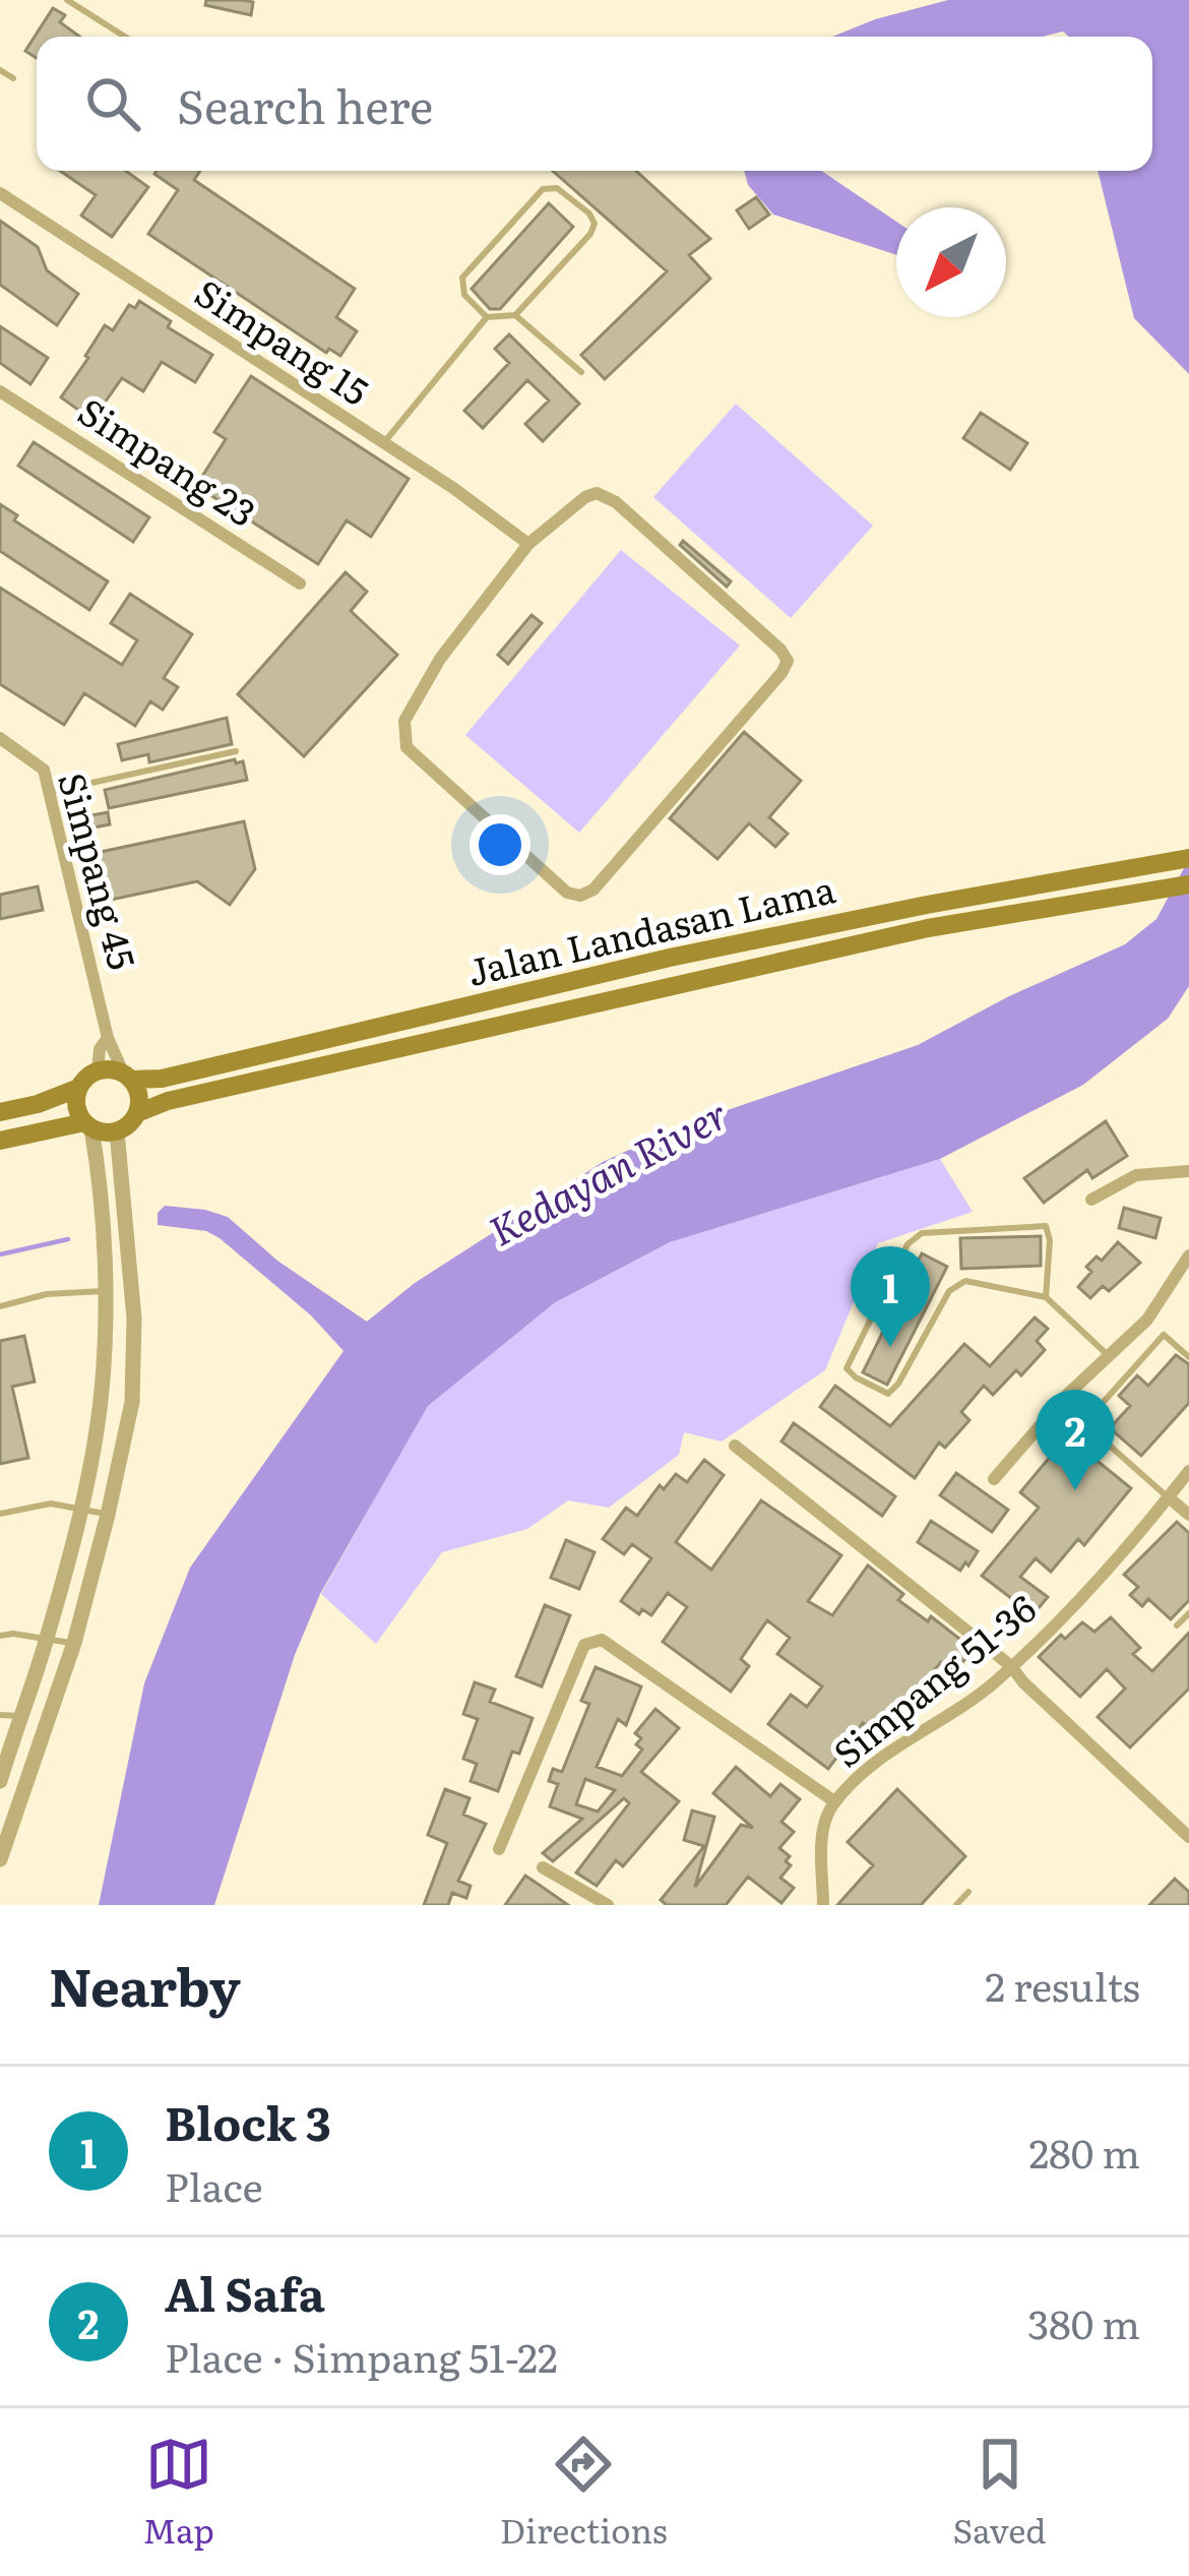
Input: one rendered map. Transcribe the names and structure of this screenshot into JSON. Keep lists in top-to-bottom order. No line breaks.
{"streets":{"main road":["Jalan Landasan Lama"],"street":["Simpang 15","Simpang 23","Simpang 45","Simpang 51-36"]},"crossings":[["Simpang 45","Jalan Landasan Lama"]],"water":["Kedayan River"],"north":"bottom left","page":{"search":"Search here","pins":["1","2"],"heading":["Nearby","2 results"],"list":[{"mark":"1","name":"Block 3","note":"Place","value":"280 m"},{"mark":"2","name":"Al Safa","note":"Place · Simpang 51-22","value":"380 m"}],"nav":["Map","Directions","Saved"]}}
